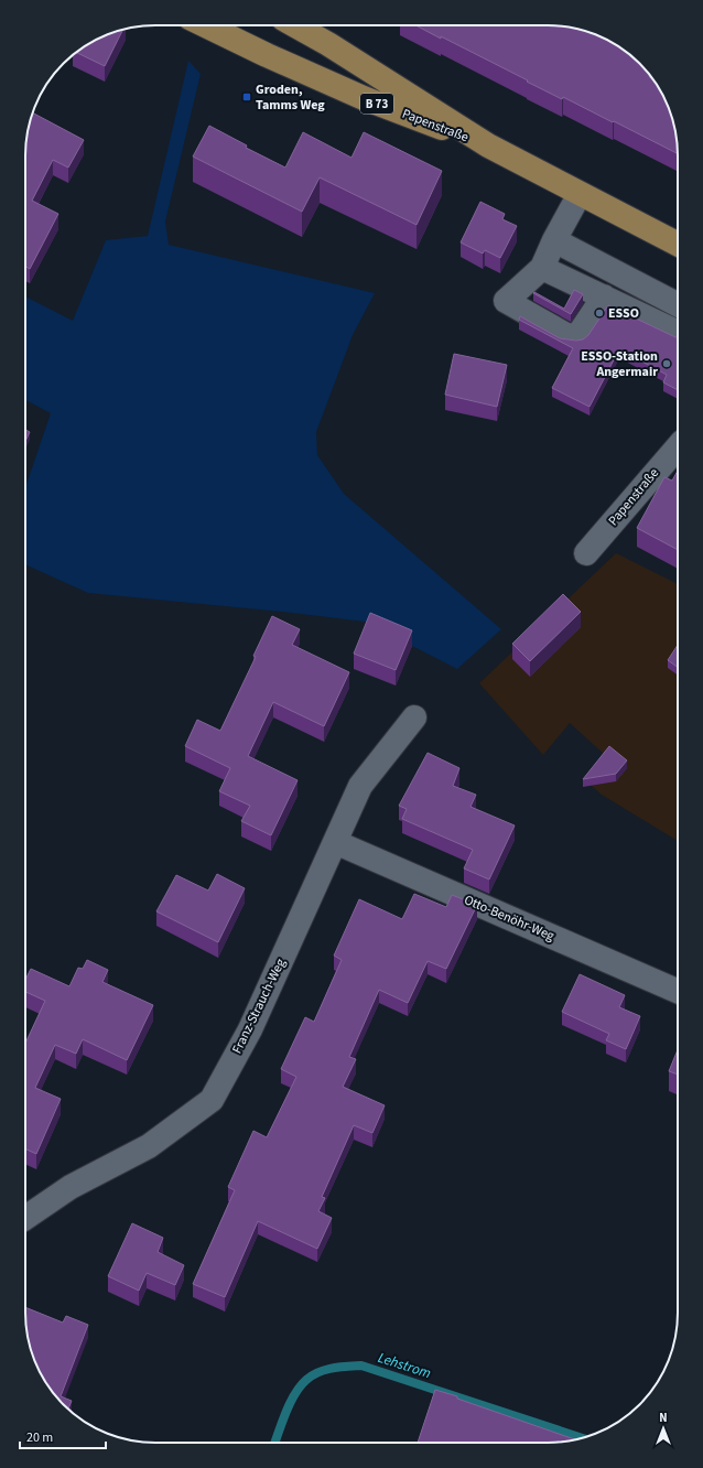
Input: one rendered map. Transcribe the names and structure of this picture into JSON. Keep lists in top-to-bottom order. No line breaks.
{"streets":{"main road":["B 73","Papenstraße"],"street":["Otto-Benöhr-Weg","Franz-Strauch-Weg"]},"crossings":[["Otto-Benöhr-Weg","Franz-Strauch-Weg"]],"water":["Lehstrom"],"places":{"transit":["Groden, Tamms Weg"],"other":["ESSO","ESSO-Station Angermair"]},"scale_bar":"20 m","north":"top"}
